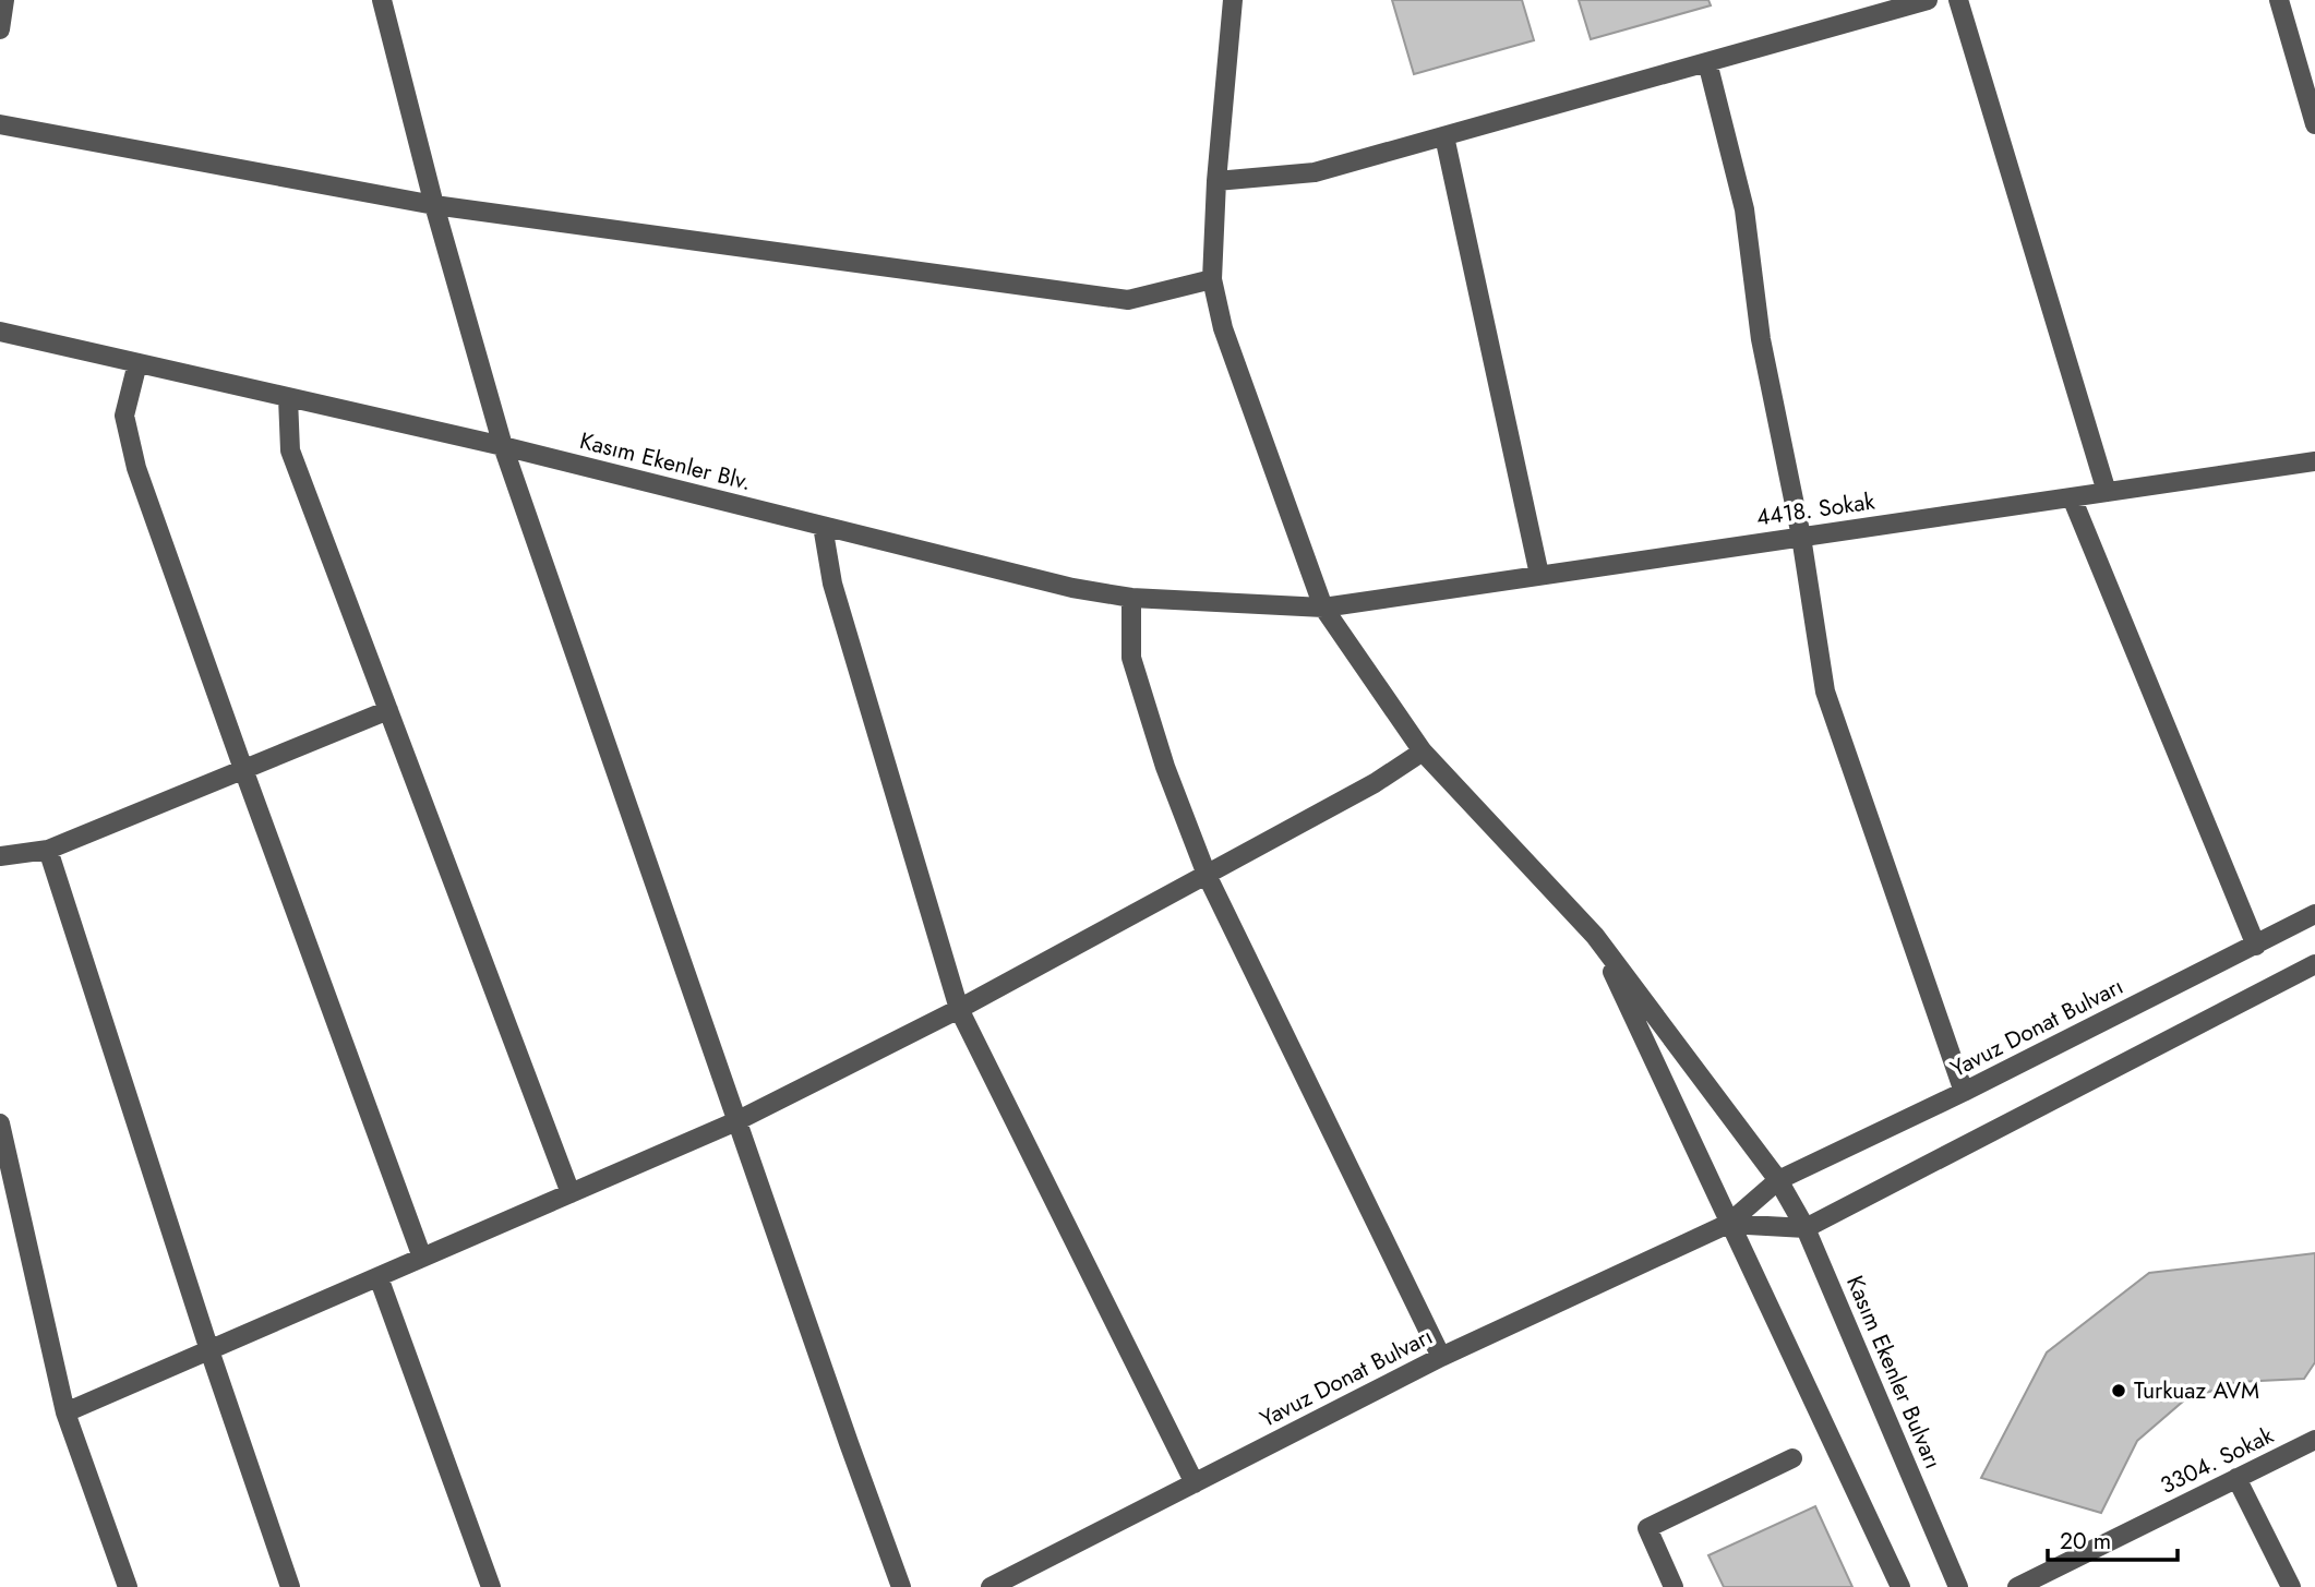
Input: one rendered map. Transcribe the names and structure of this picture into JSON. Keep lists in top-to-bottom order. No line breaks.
{"streets":{"street":["Kasım Ekenler Blv.","4418. Sokak","Yavuz Donat Bulvarı","Kasım Ekenler Bulvarı","3304. Sokak"]},"crossings":[["Kasım Ekenler Blv.","4418. Sokak"],["Yavuz Donat Bulvarı","Kasım Ekenler Bulvarı"]],"places":["Turkuaz AVM"],"scale_bar":"20 m"}
